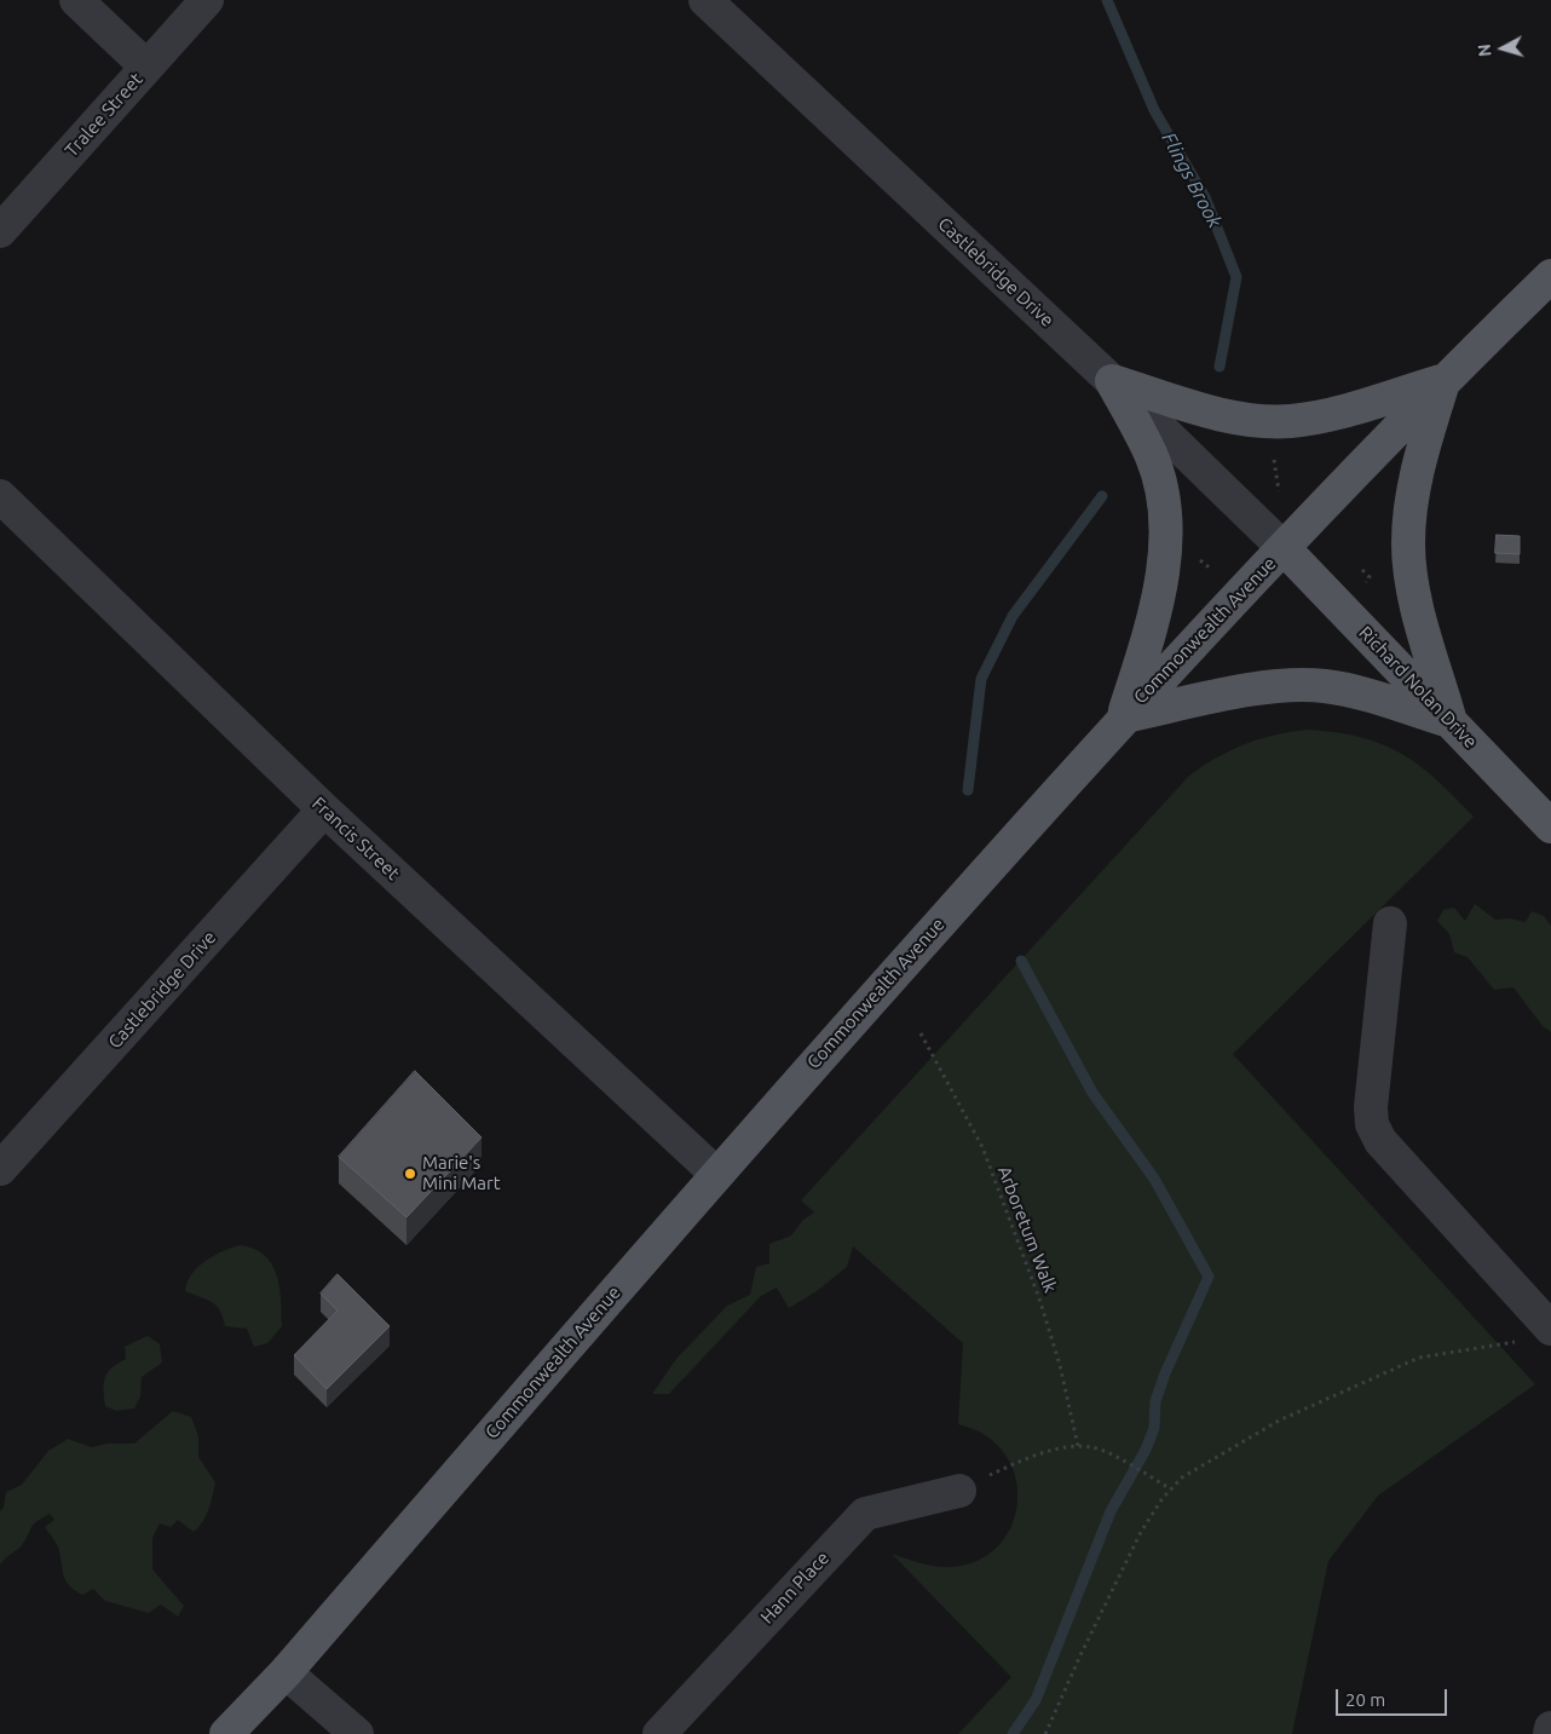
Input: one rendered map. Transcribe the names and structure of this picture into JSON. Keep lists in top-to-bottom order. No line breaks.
{"streets":{"main road":["Commonwealth Avenue","Richard Nolan Drive"],"street":["Tralee Street","Castlebridge Drive","Francis Street","Hann Place"],"path":["Arboretum Walk"]},"crossings":[["Castlebridge Drive","Commonwealth Avenue"],["Castlebridge Drive","Richard Nolan Drive"],["Castlebridge Drive","Francis Street"],["Commonwealth Avenue","Richard Nolan Drive"],["Commonwealth Avenue","Francis Street"]],"water":["Flings Brook"],"places":["Marie's Mini Mart"],"scale_bar":"20 m","north":"left"}
